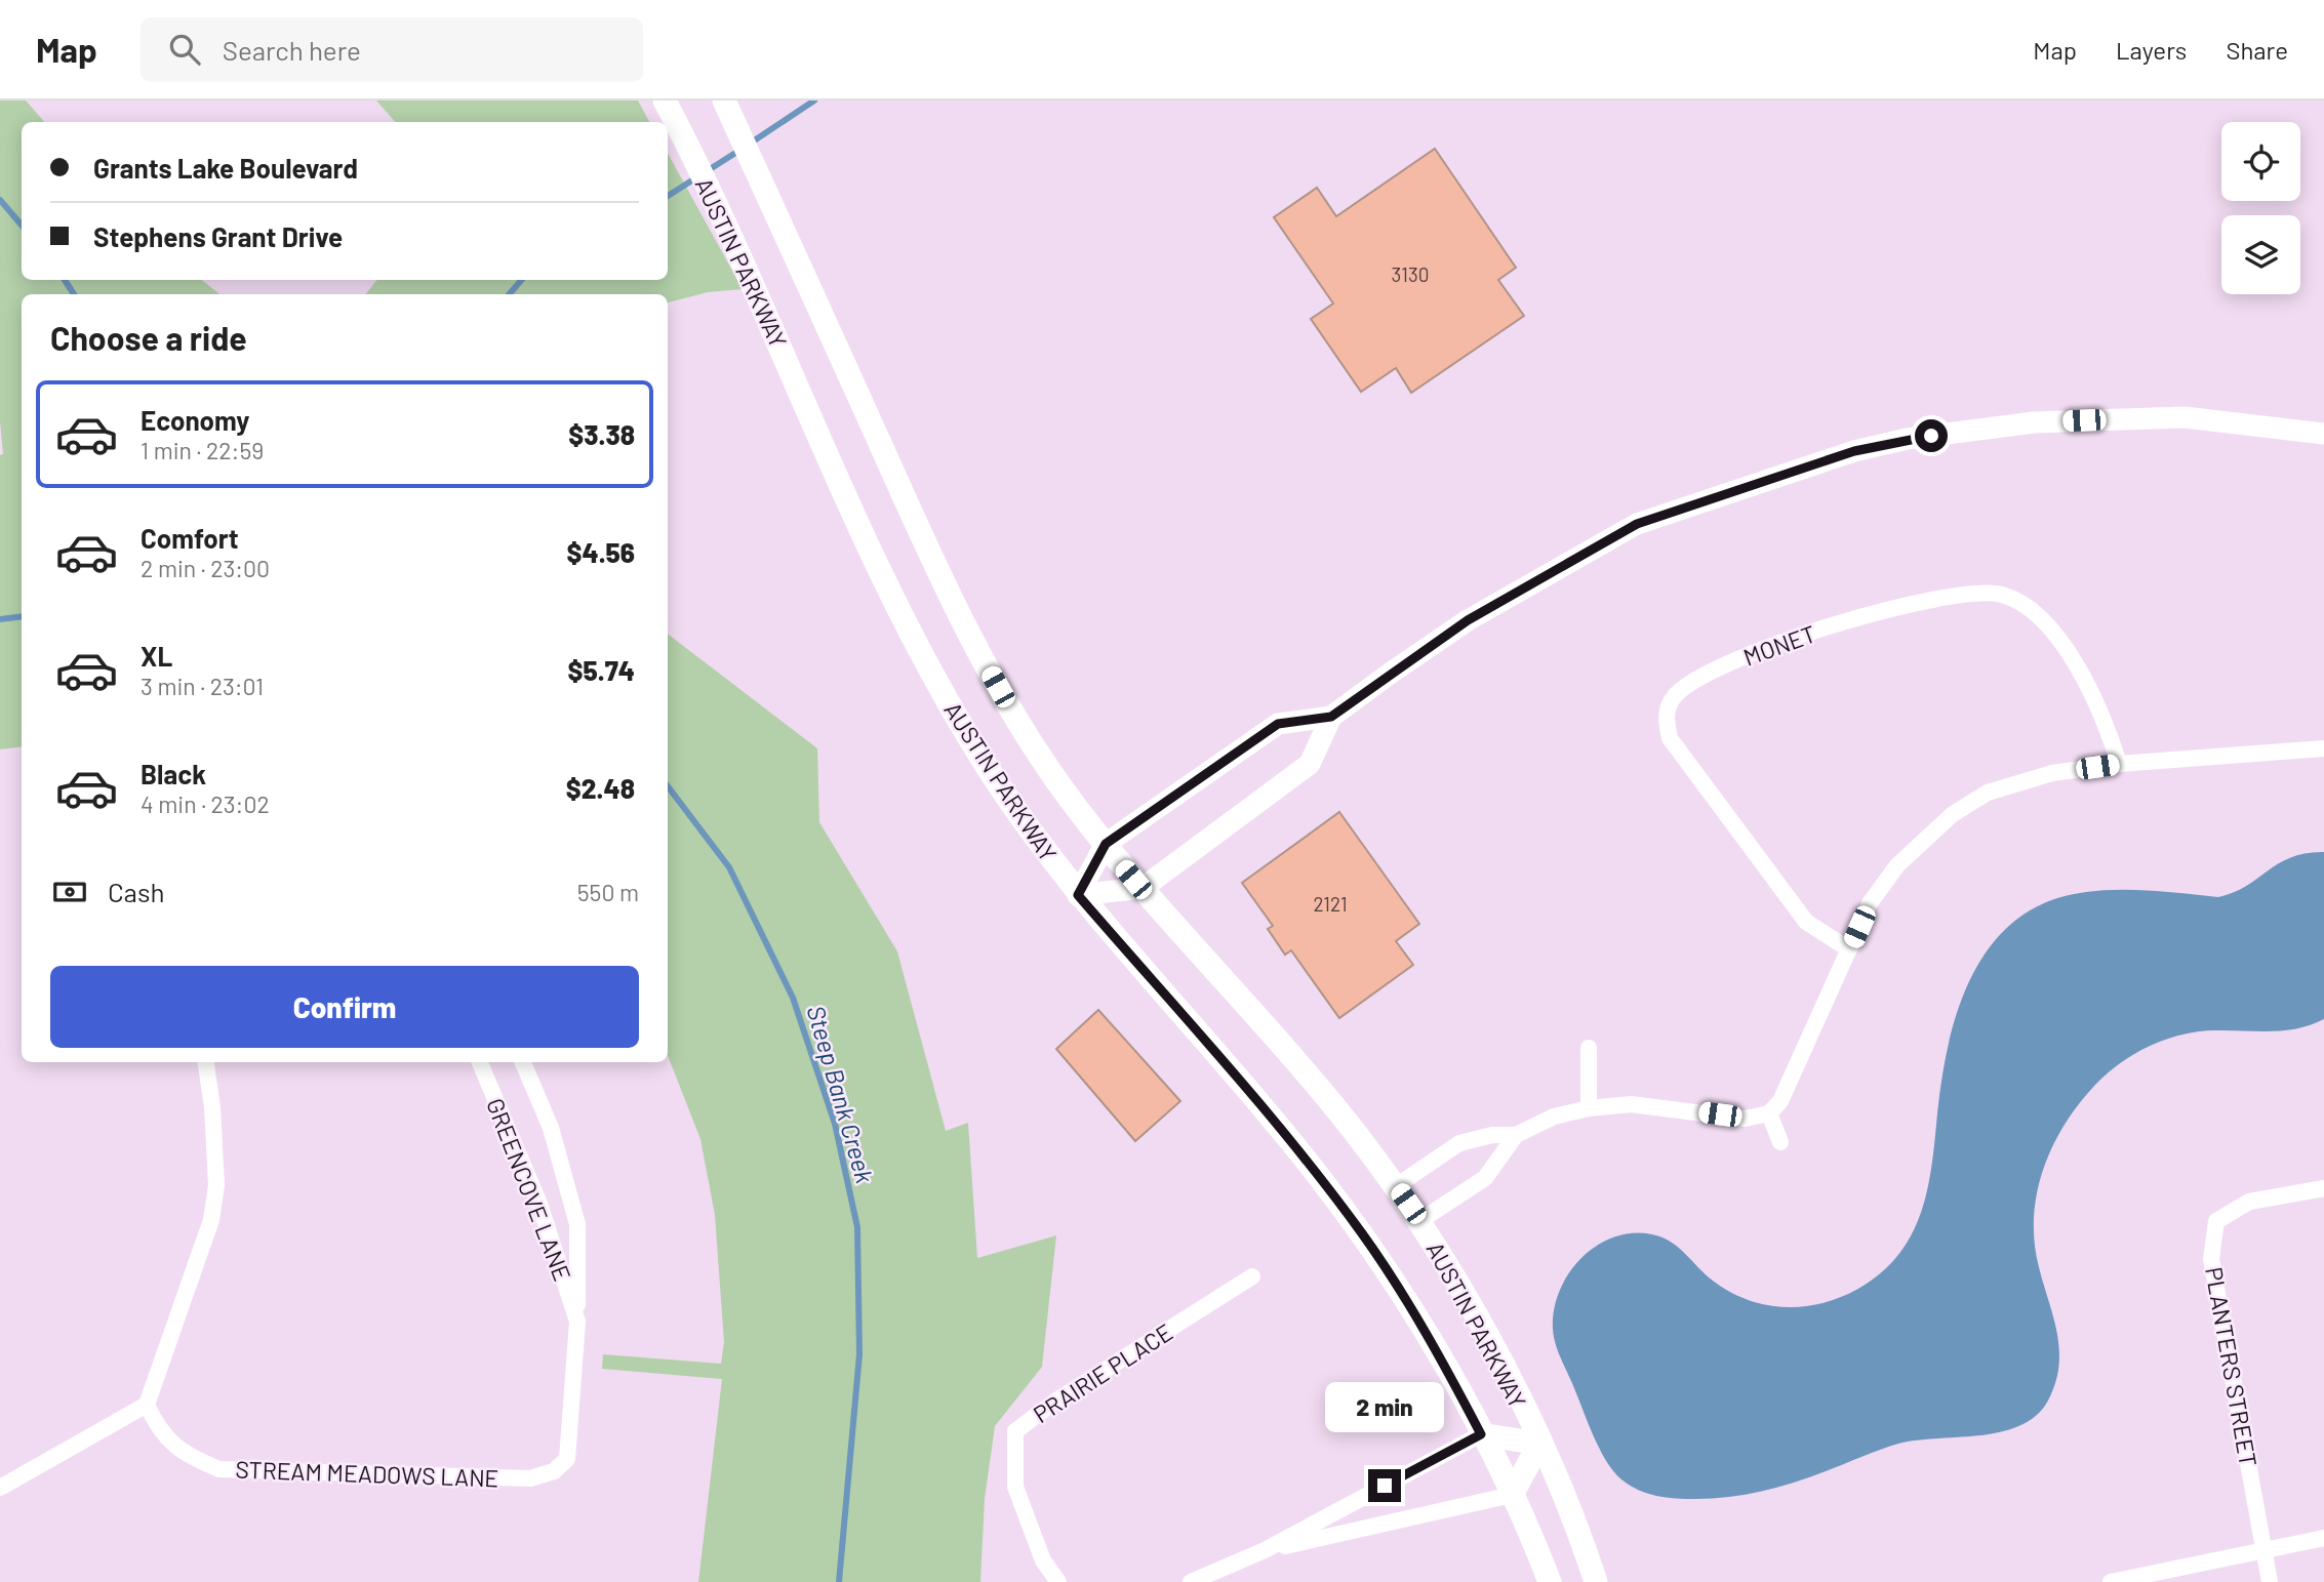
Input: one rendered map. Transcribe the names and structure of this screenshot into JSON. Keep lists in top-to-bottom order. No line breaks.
{"streets":{"main road":["AUSTIN PARKWAY"],"street":["MONET","GREENCOVE LANE","PLANTERS STREET","PRAIRIE PLACE","STREAM MEADOWS LANE"]},"crossings":[["GREENCOVE LANE","STREAM MEADOWS LANE"]],"water":["Steep Bank Creek"],"house_numbers":["3130","2121"],"page":{"header":"Map","search":"Search here","nav":["Map","Layers","Share"],"banner":["Grants Lake Boulevard","Stephens Grant Drive"],"heading":"Choose a ride","list":[{"name":"Economy","note":"1 min · 22:59","value":"$3.38"},{"name":"Comfort","note":"2 min · 23:00","value":"$4.56"},{"name":"XL","note":"3 min · 23:01","value":"$5.74"},{"name":"Black","note":"4 min · 23:02","value":"$2.48"}],"pay":["Cash","550 m"],"buttons":"Confirm","bubble":"2 min"}}
